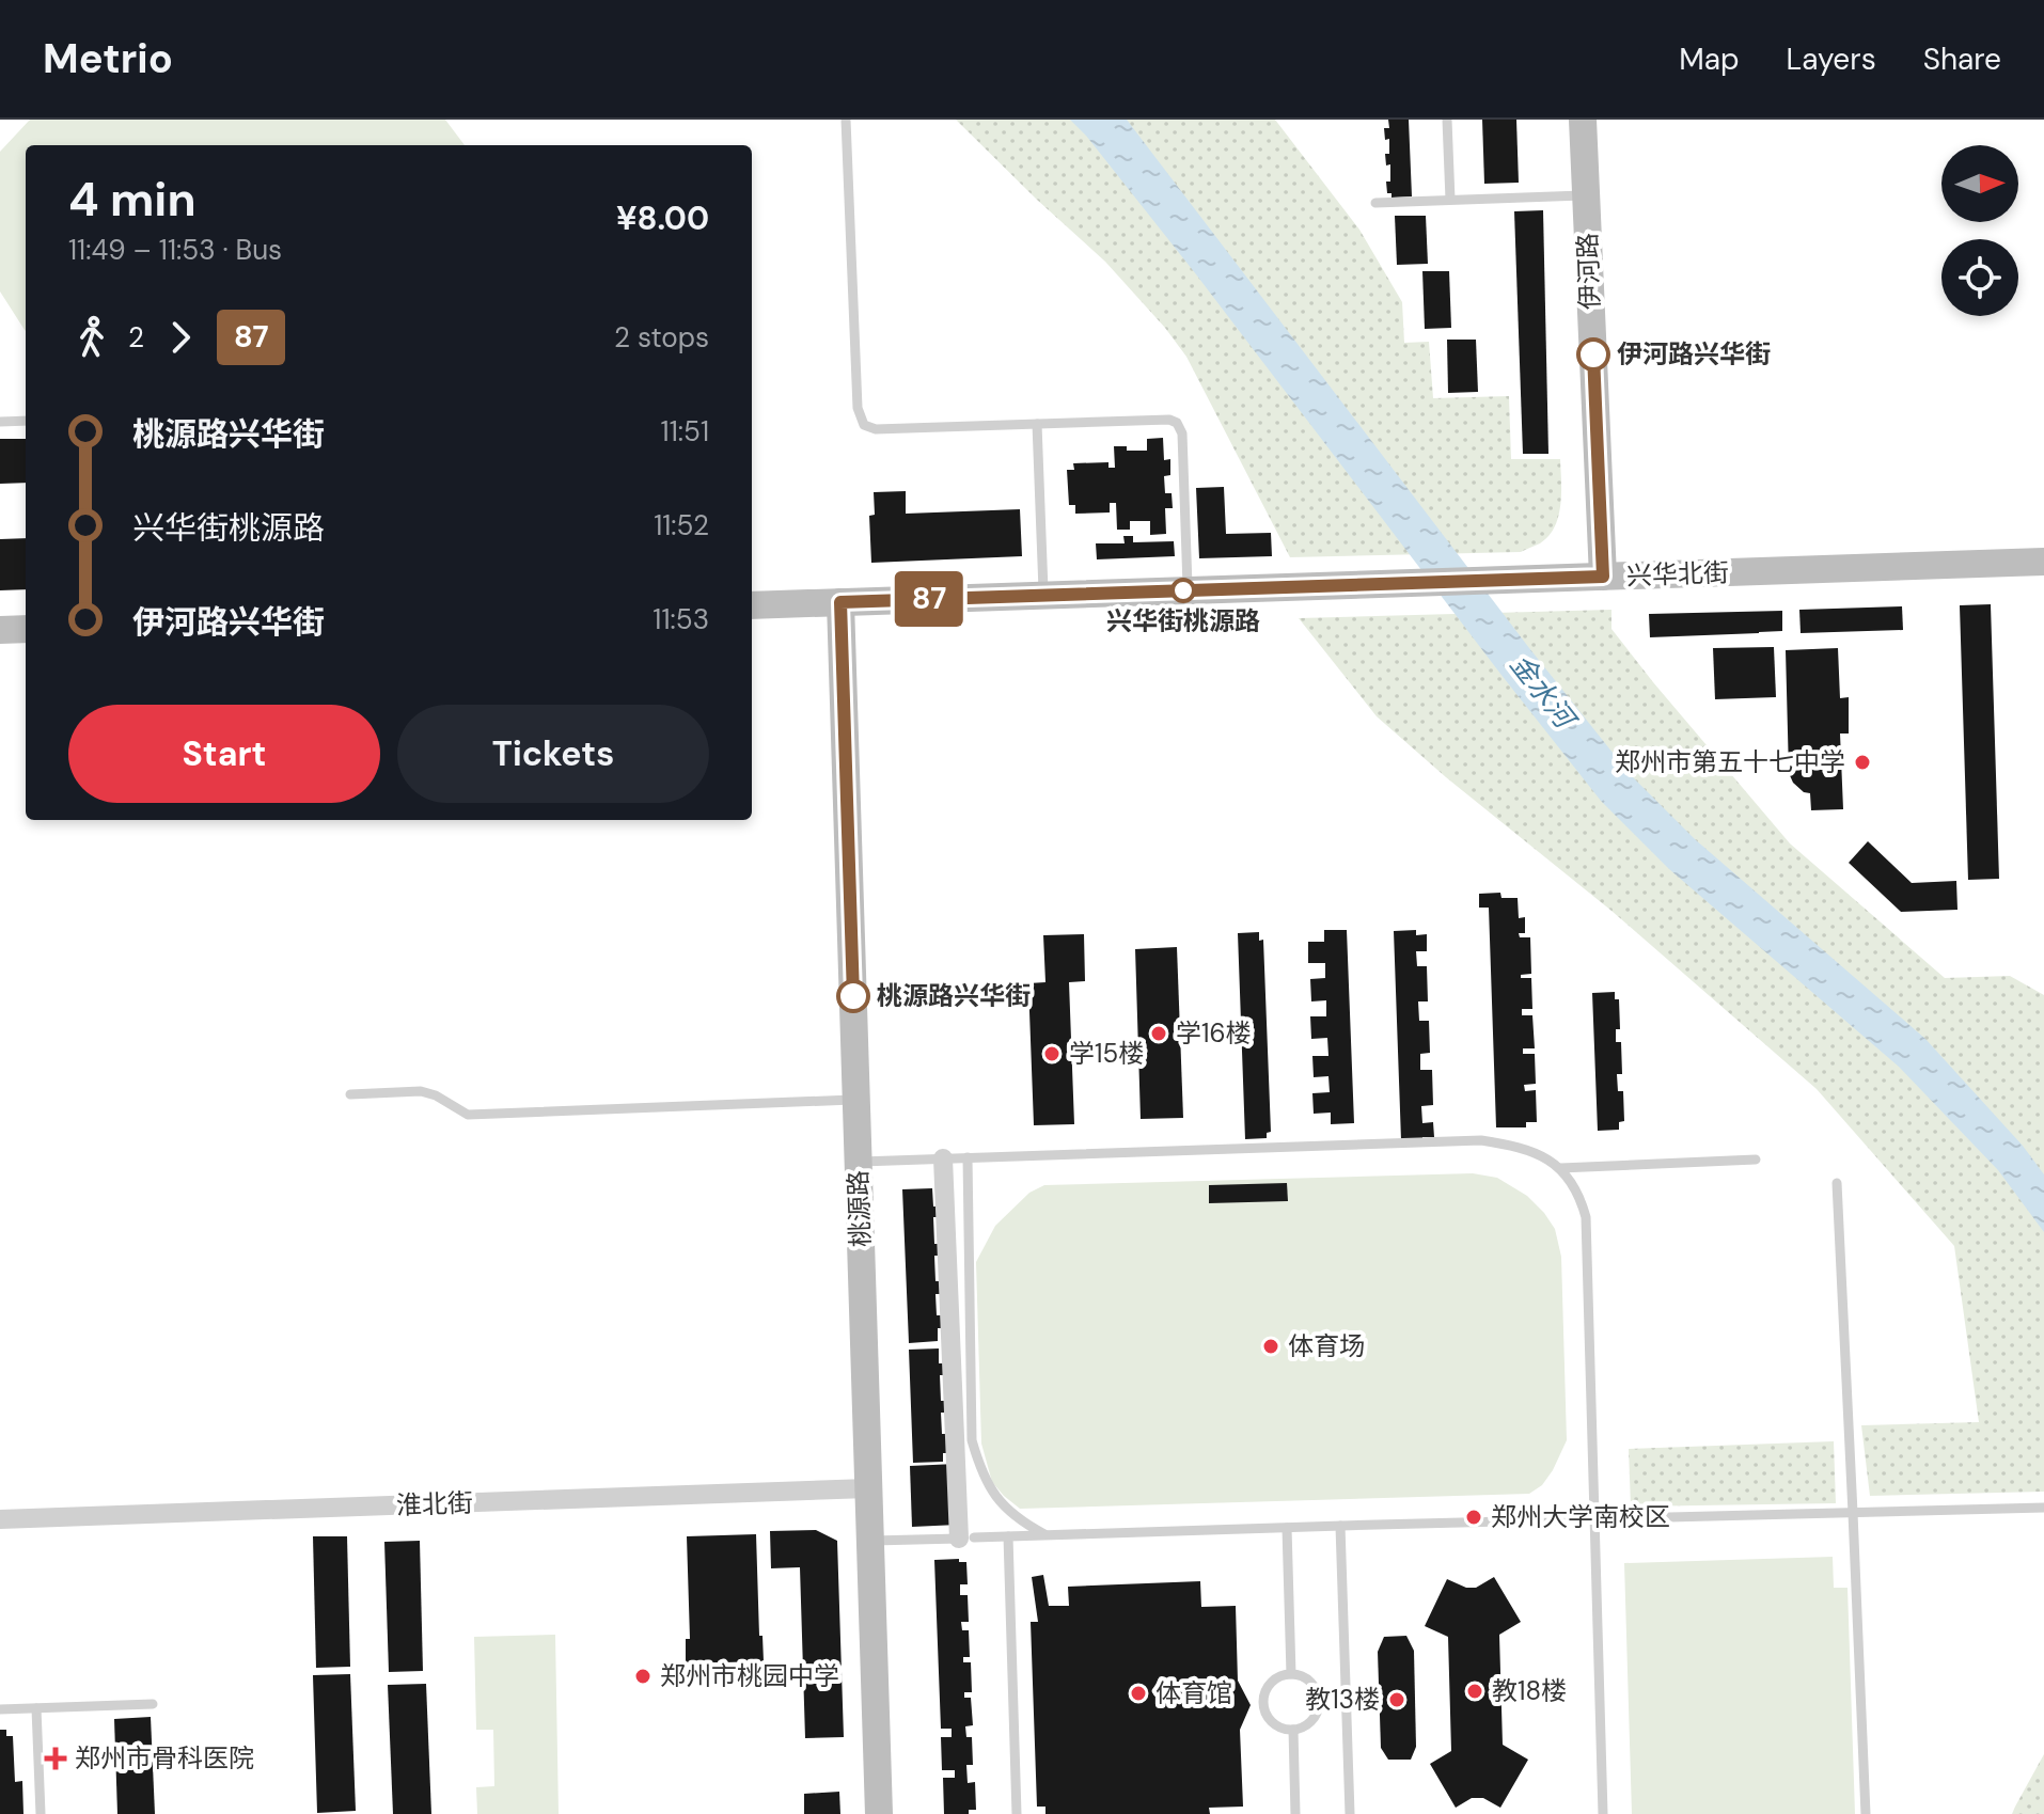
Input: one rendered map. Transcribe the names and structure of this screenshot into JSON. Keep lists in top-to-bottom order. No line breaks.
{"streets":{"street":["伊河路","兴华北街","桃源路","淮北街"]},"crossings":[["伊河路","兴华北街"],["兴华北街","桃源路"],["桃源路","淮北街"]],"water":["金水河"],"places":{"other":["伊河路兴华街","兴华街桃源路","郑州市第五十七中学","桃源路兴华街","学16楼","学15楼","体育场","郑州大学南校区","郑州市桃园中学","教18楼","体育馆","教13楼"],"health":["郑州市骨科医院"]},"lines":["bus line 87"],"north":"right","page":{"header":"Metrio","nav":["Map","Layers","Share"],"on_map":"87","heading":["4 min","11:49 – 11:53 · Bus","¥8.00"],"legs":["2","87","2 stops"],"list":[{"name":"桃源路兴华街","value":"11:51"},{"name":"兴华街桃源路","value":"11:52"},{"name":"伊河路兴华街","value":"11:53"}],"buttons":["Start","Tickets"]}}
